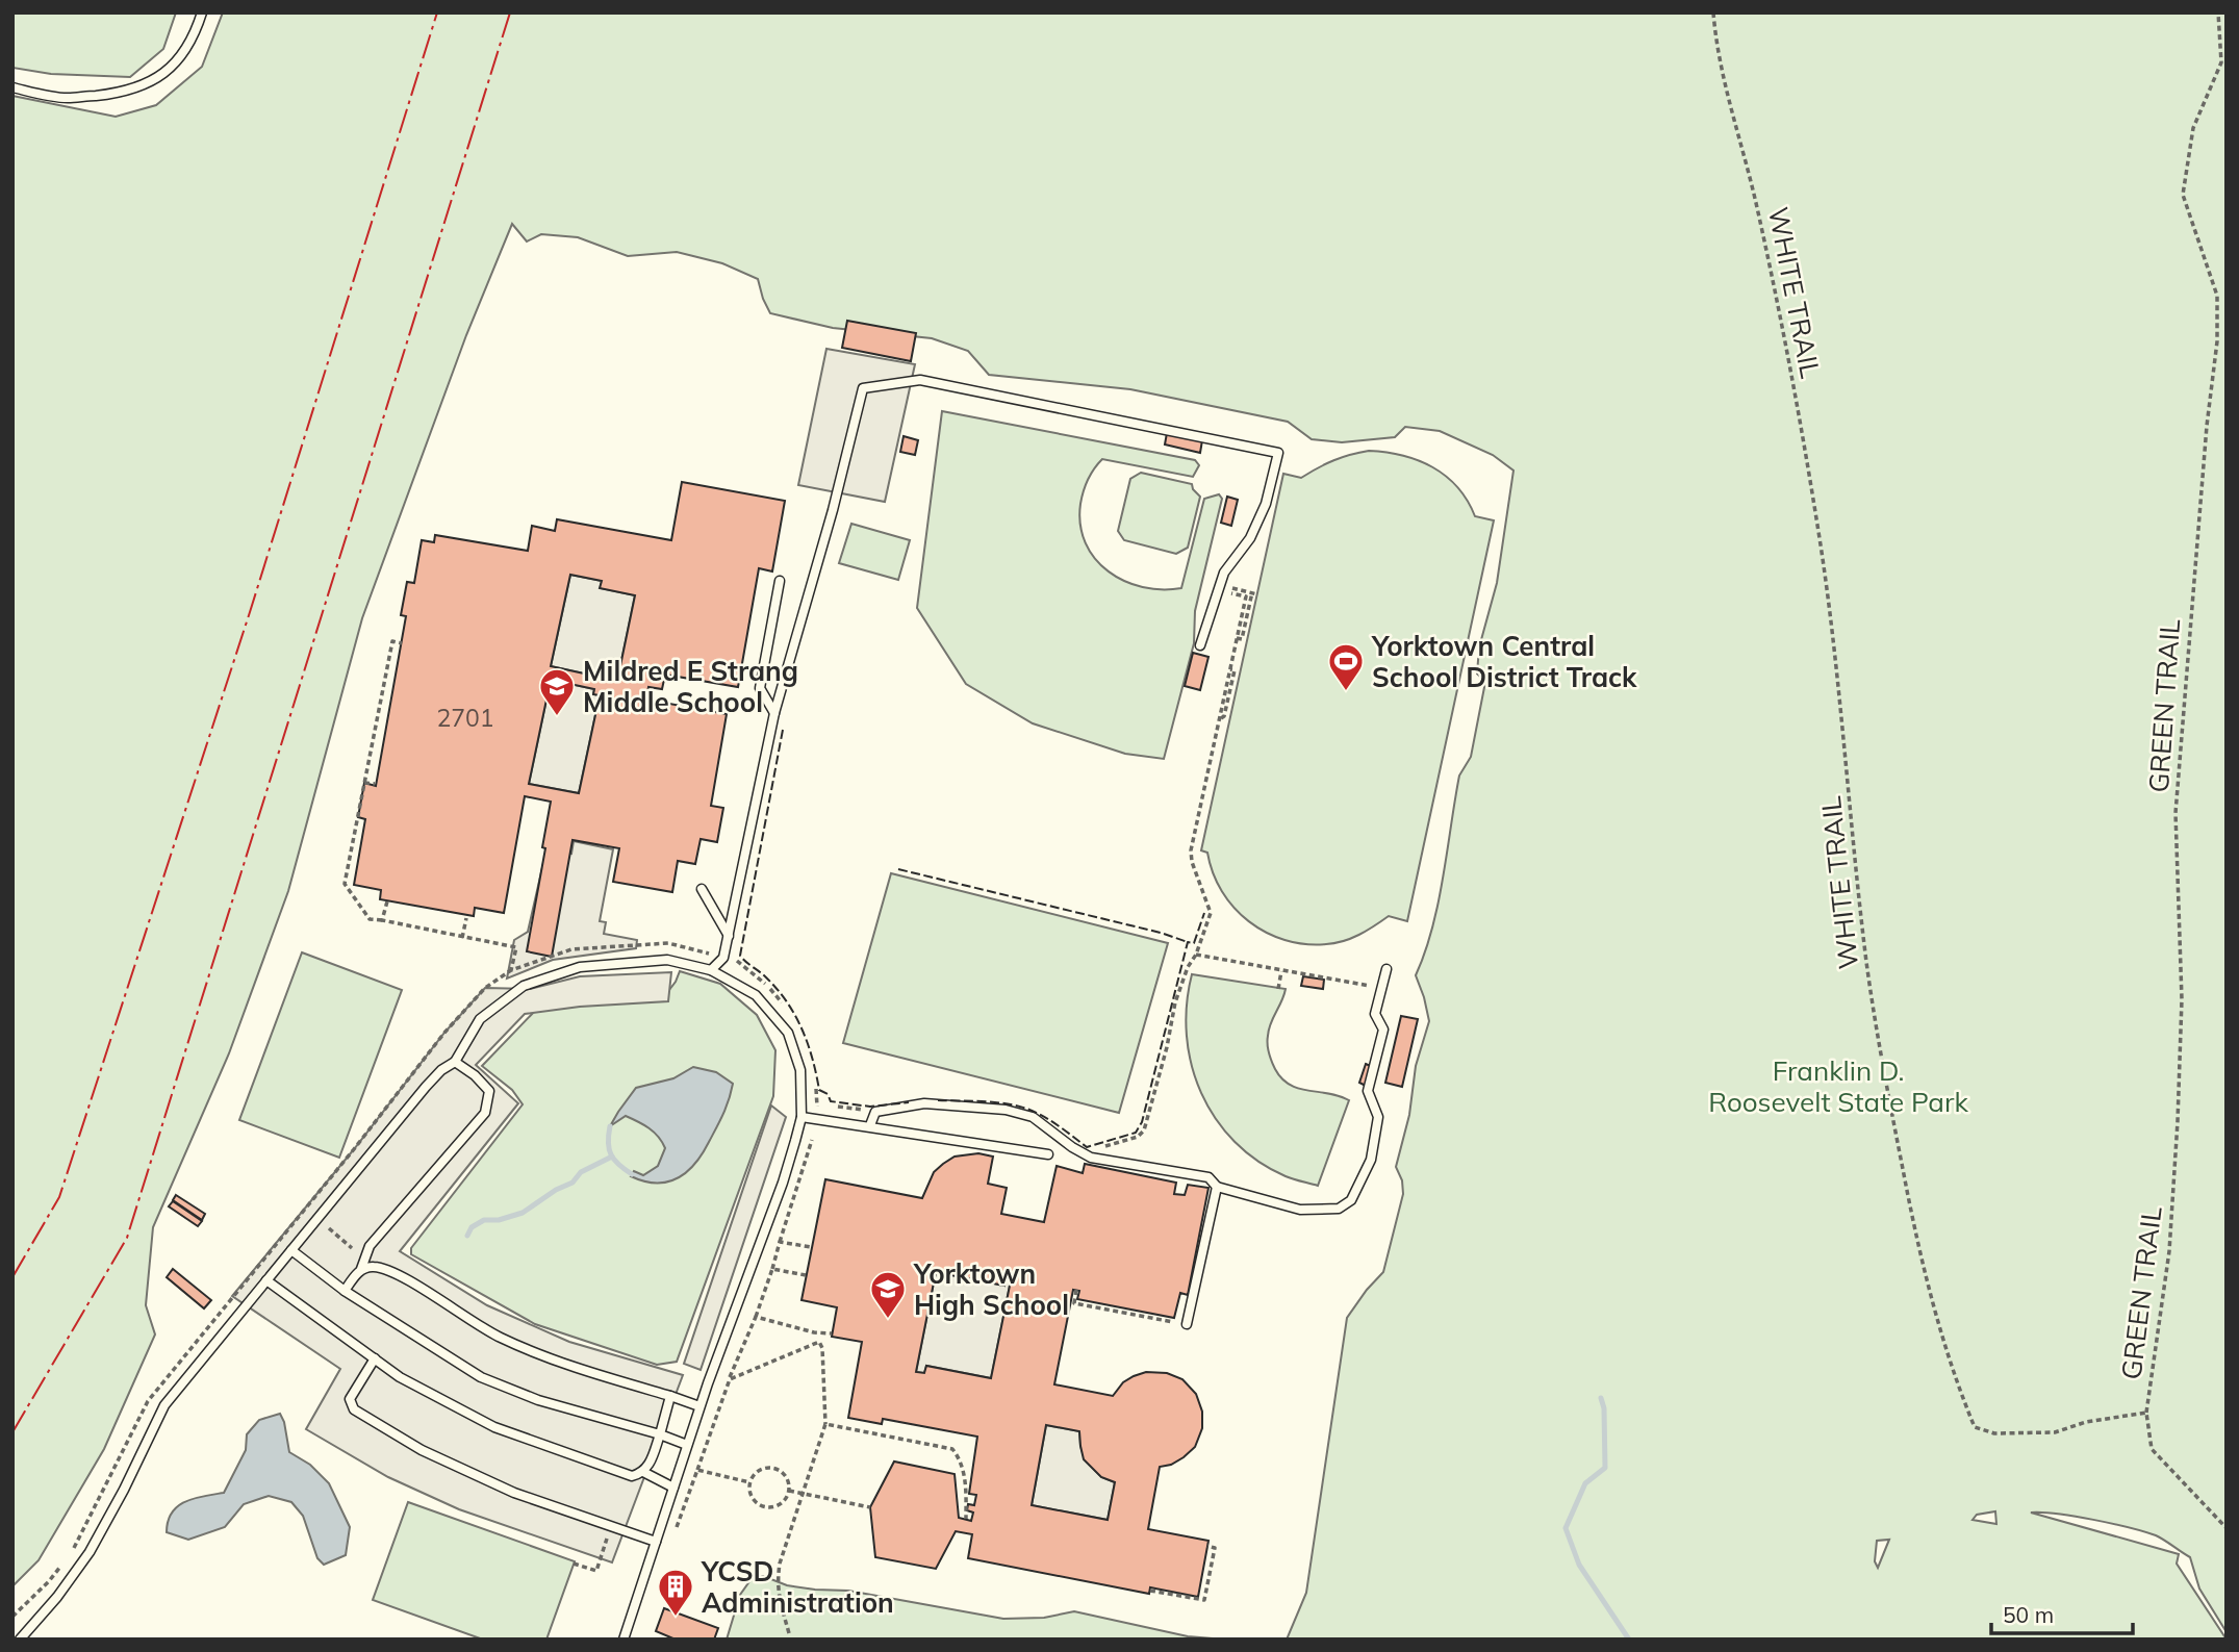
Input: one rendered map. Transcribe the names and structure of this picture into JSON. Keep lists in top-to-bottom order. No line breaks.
{"streets":{"path":["WHITE TRAIL","GREEN TRAIL"]},"crossings":[["WHITE TRAIL","GREEN TRAIL"]],"parks":["Franklin D. Roosevelt State Park"],"places":{"sports":["Yorktown Central School District Track"],"school or university":["Mildred E Strang Middle School","Yorktown High School"],"building":["YCSD Administration"]},"house_numbers":["2701"],"scale_bar":"50 m"}
